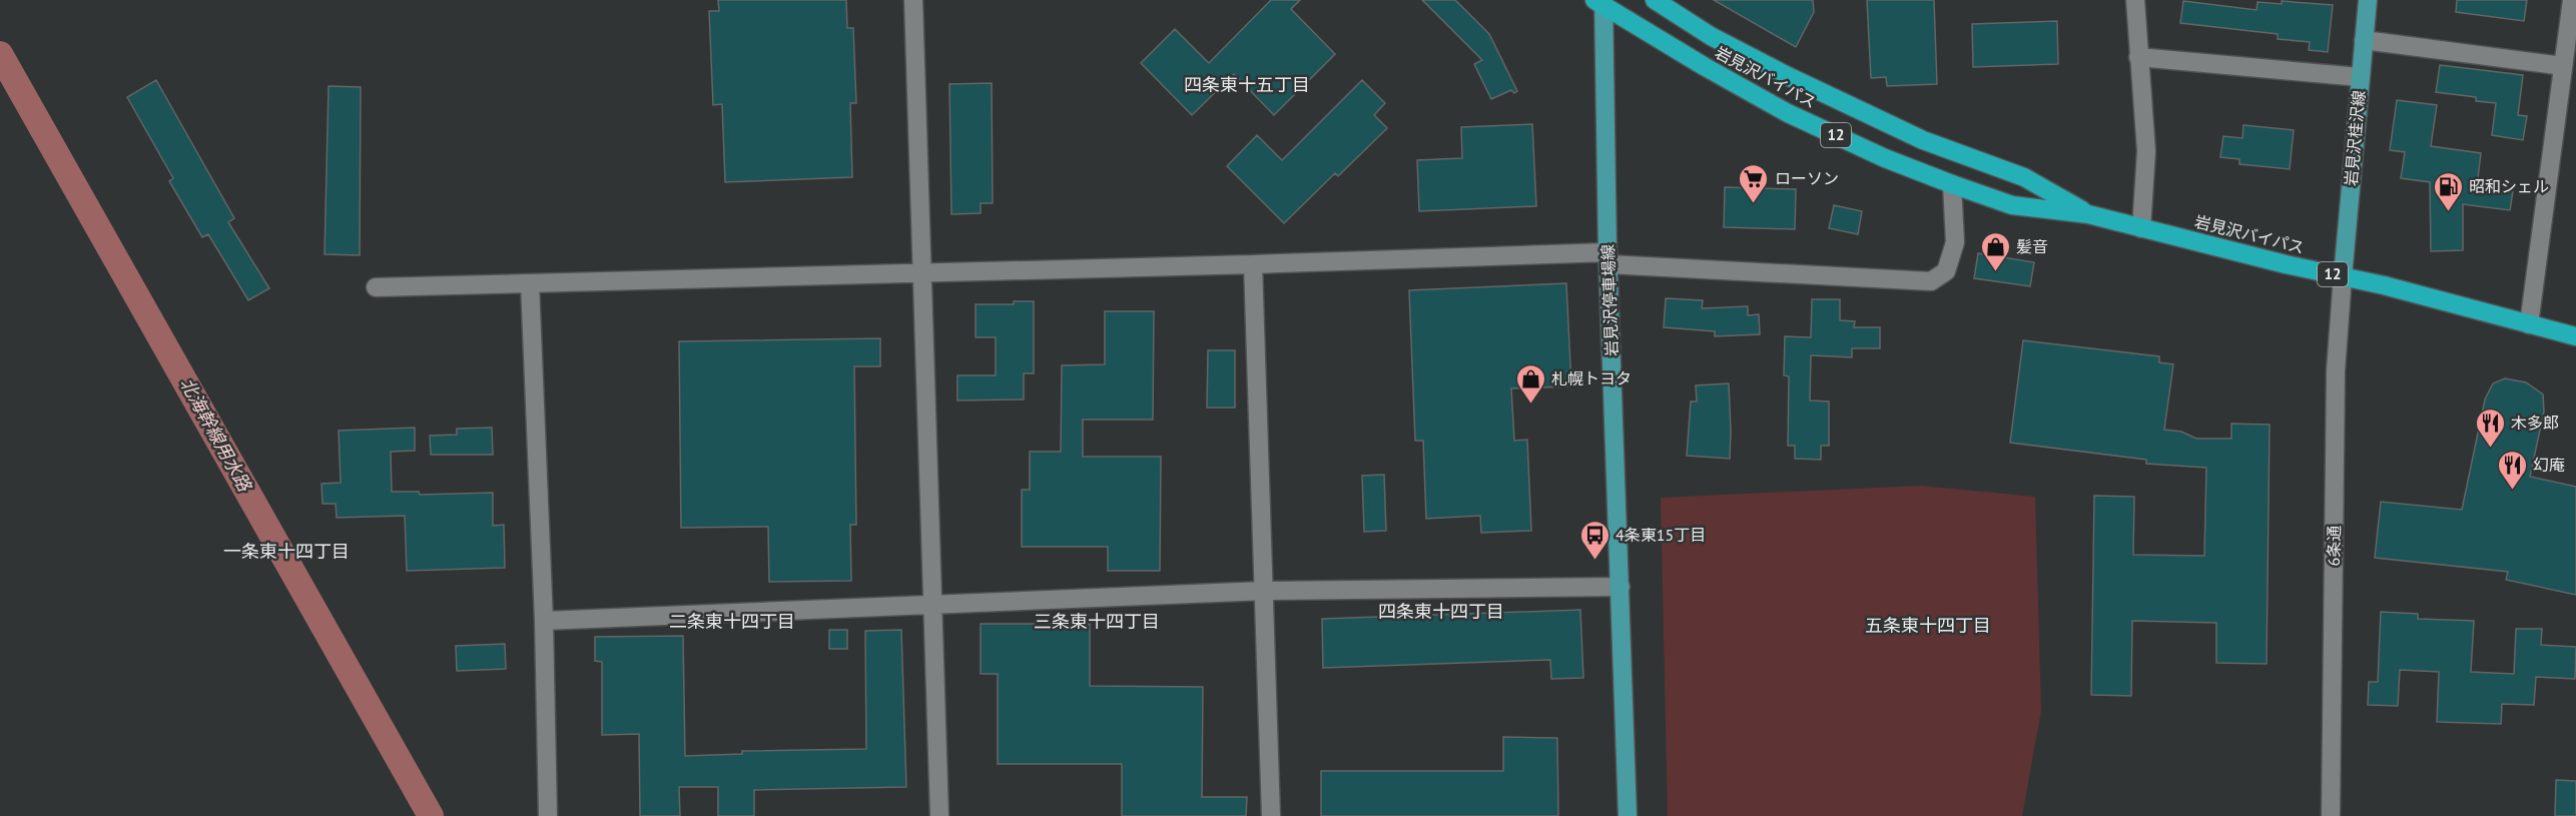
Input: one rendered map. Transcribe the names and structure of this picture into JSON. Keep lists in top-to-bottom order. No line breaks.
{"streets":{"highway":["岩見沢バイパス","12"],"main road":["岩見沢桂沢線","岩見沢停車場線"],"street":["6条通"]},"crossings":[["岩見沢バイパス","岩見沢桂沢線"],["岩見沢バイパス","岩見沢停車場線"],["岩見沢バイパス","6条通"],["岩見沢桂沢線","6条通"]],"districts":["四条東十五丁目","一条東十四丁目","四条東十四丁目","二条東十四丁目","三条東十四丁目","五条東十四丁目"],"water":["北海幹線用水路"],"places":{"supermarket":["ローソン"],"fuel station":["昭和シェル"],"shop":["髪音","札幌トヨタ"],"restaurant":["木多郎","幻庵"],"bus stop":["4条東15丁目"]}}
